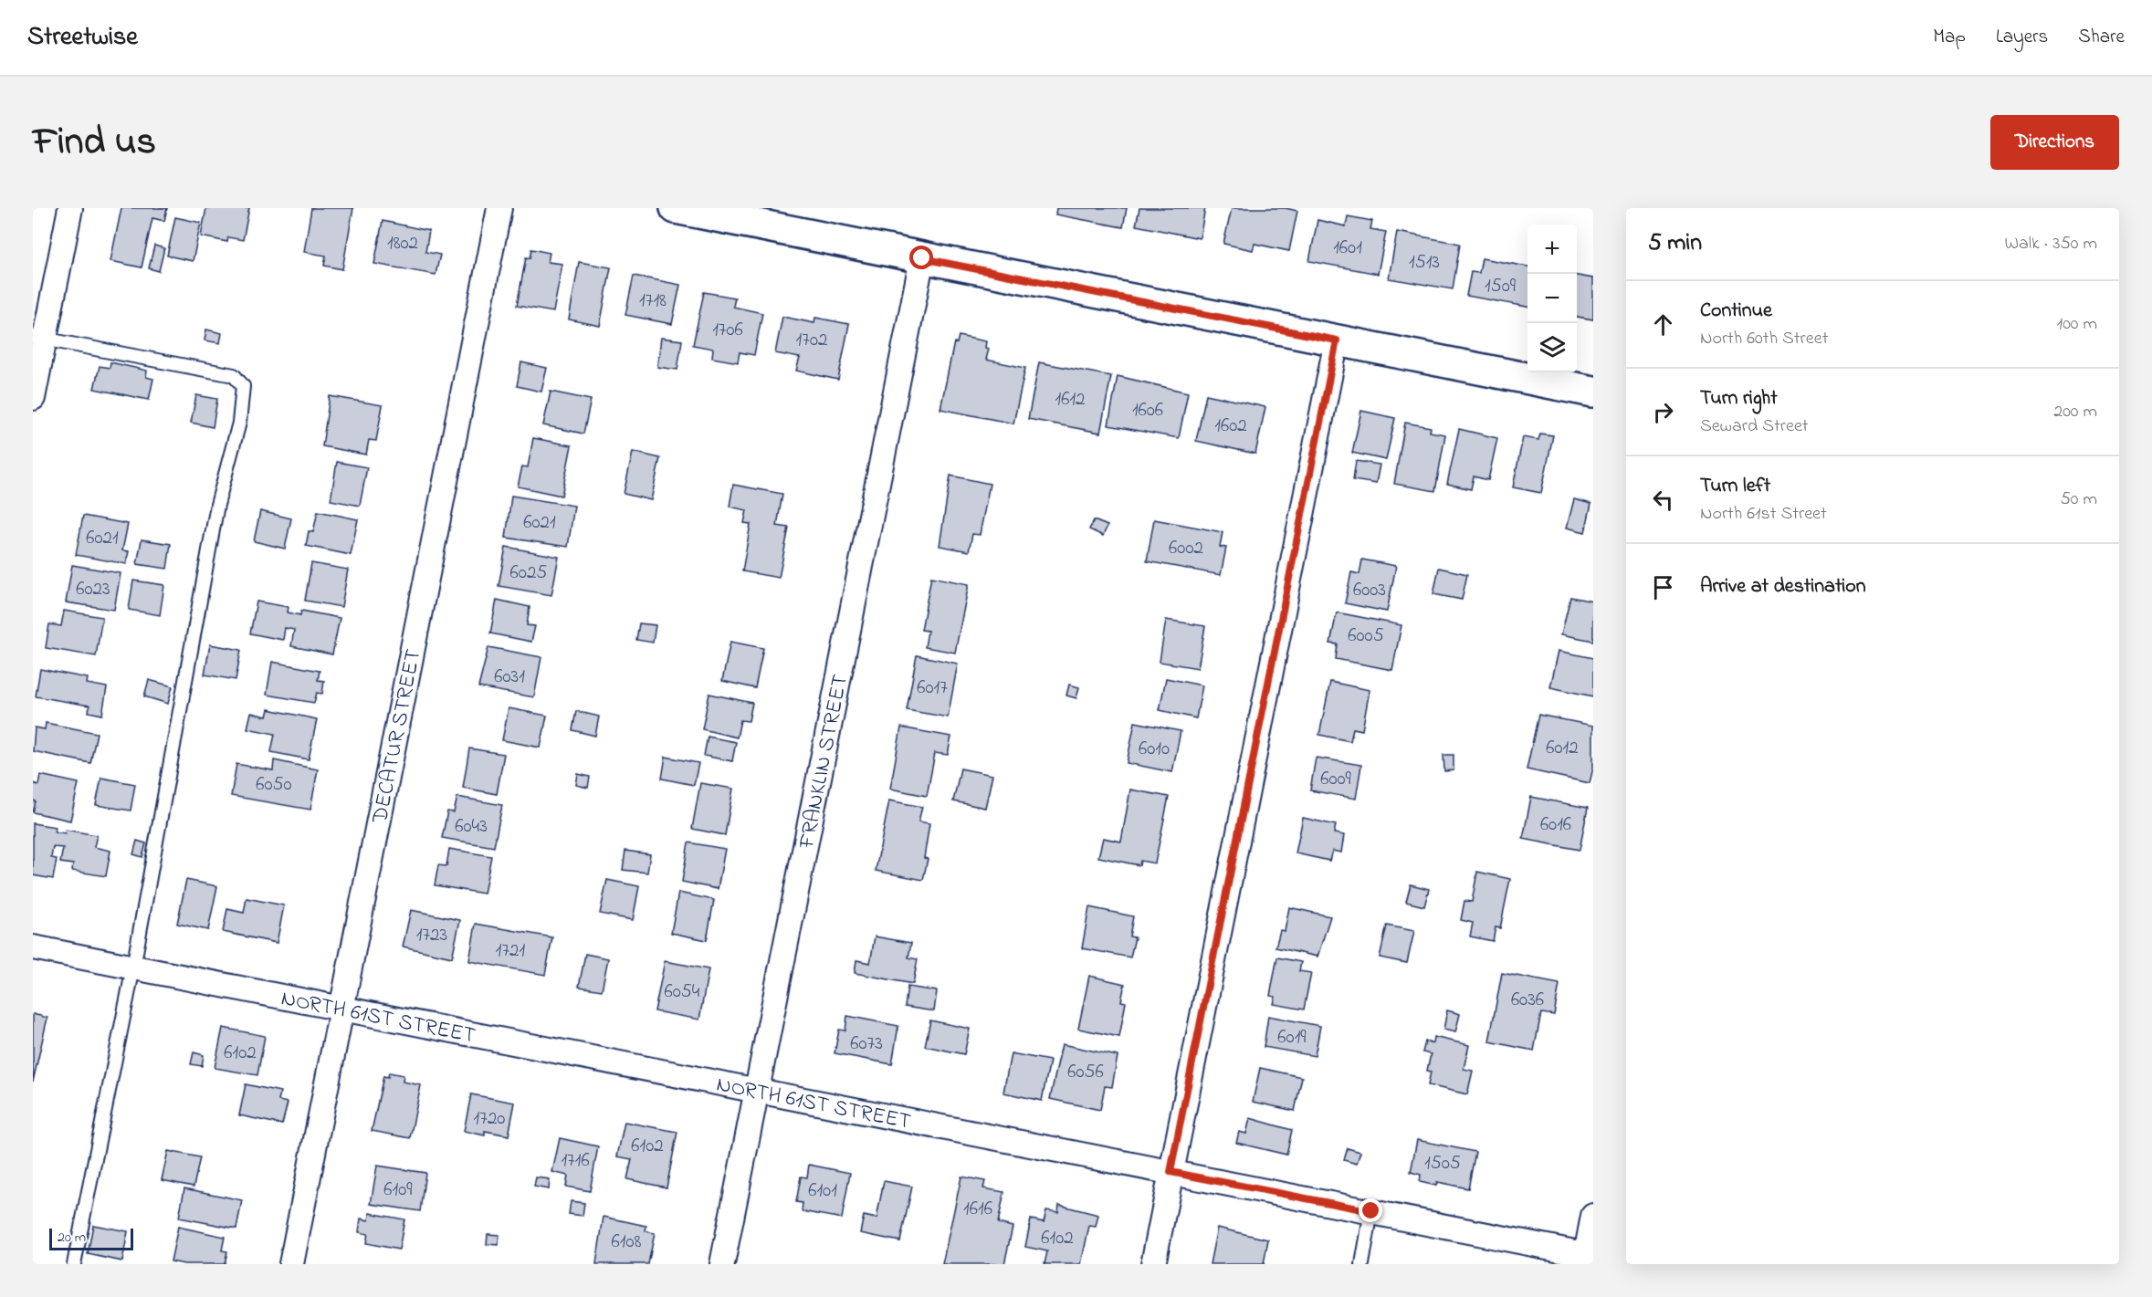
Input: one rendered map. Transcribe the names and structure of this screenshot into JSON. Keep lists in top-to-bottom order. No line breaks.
{"streets":{"street":["DECATUR STREET","FRANKLIN STREET","NORTH 61ST STREET"]},"crossings":[["DECATUR STREET","NORTH 61ST STREET"],["FRANKLIN STREET","NORTH 61ST STREET"]],"house_numbers":["1802","1601","1513","1509","1718","1706","1702","1612","1606","1602","6021","6021","6002","6025","6023","6003","6005","6031","6017","6012","6010","6009","6050","6016","6043","1723","1721","6054","6036","6019","6073","6102","6056","1720","6102","1716","1505","6109","6101","1616","6102","6108"],"scale_bar":"20 m","page":{"header":"Streetwise","nav":["Map","Layers","Share"],"title":"Find us","buttons":"Directions","heading":["5 min","Walk · 350 m"],"map_buttons":["+","−"],"list":[["Continue","North 60th Street","100 m"],["Turn right","Seward Street","200 m"],["Turn left","North 61st Street","50 m"],"Arrive at destination"],"scale":"20 m"}}
